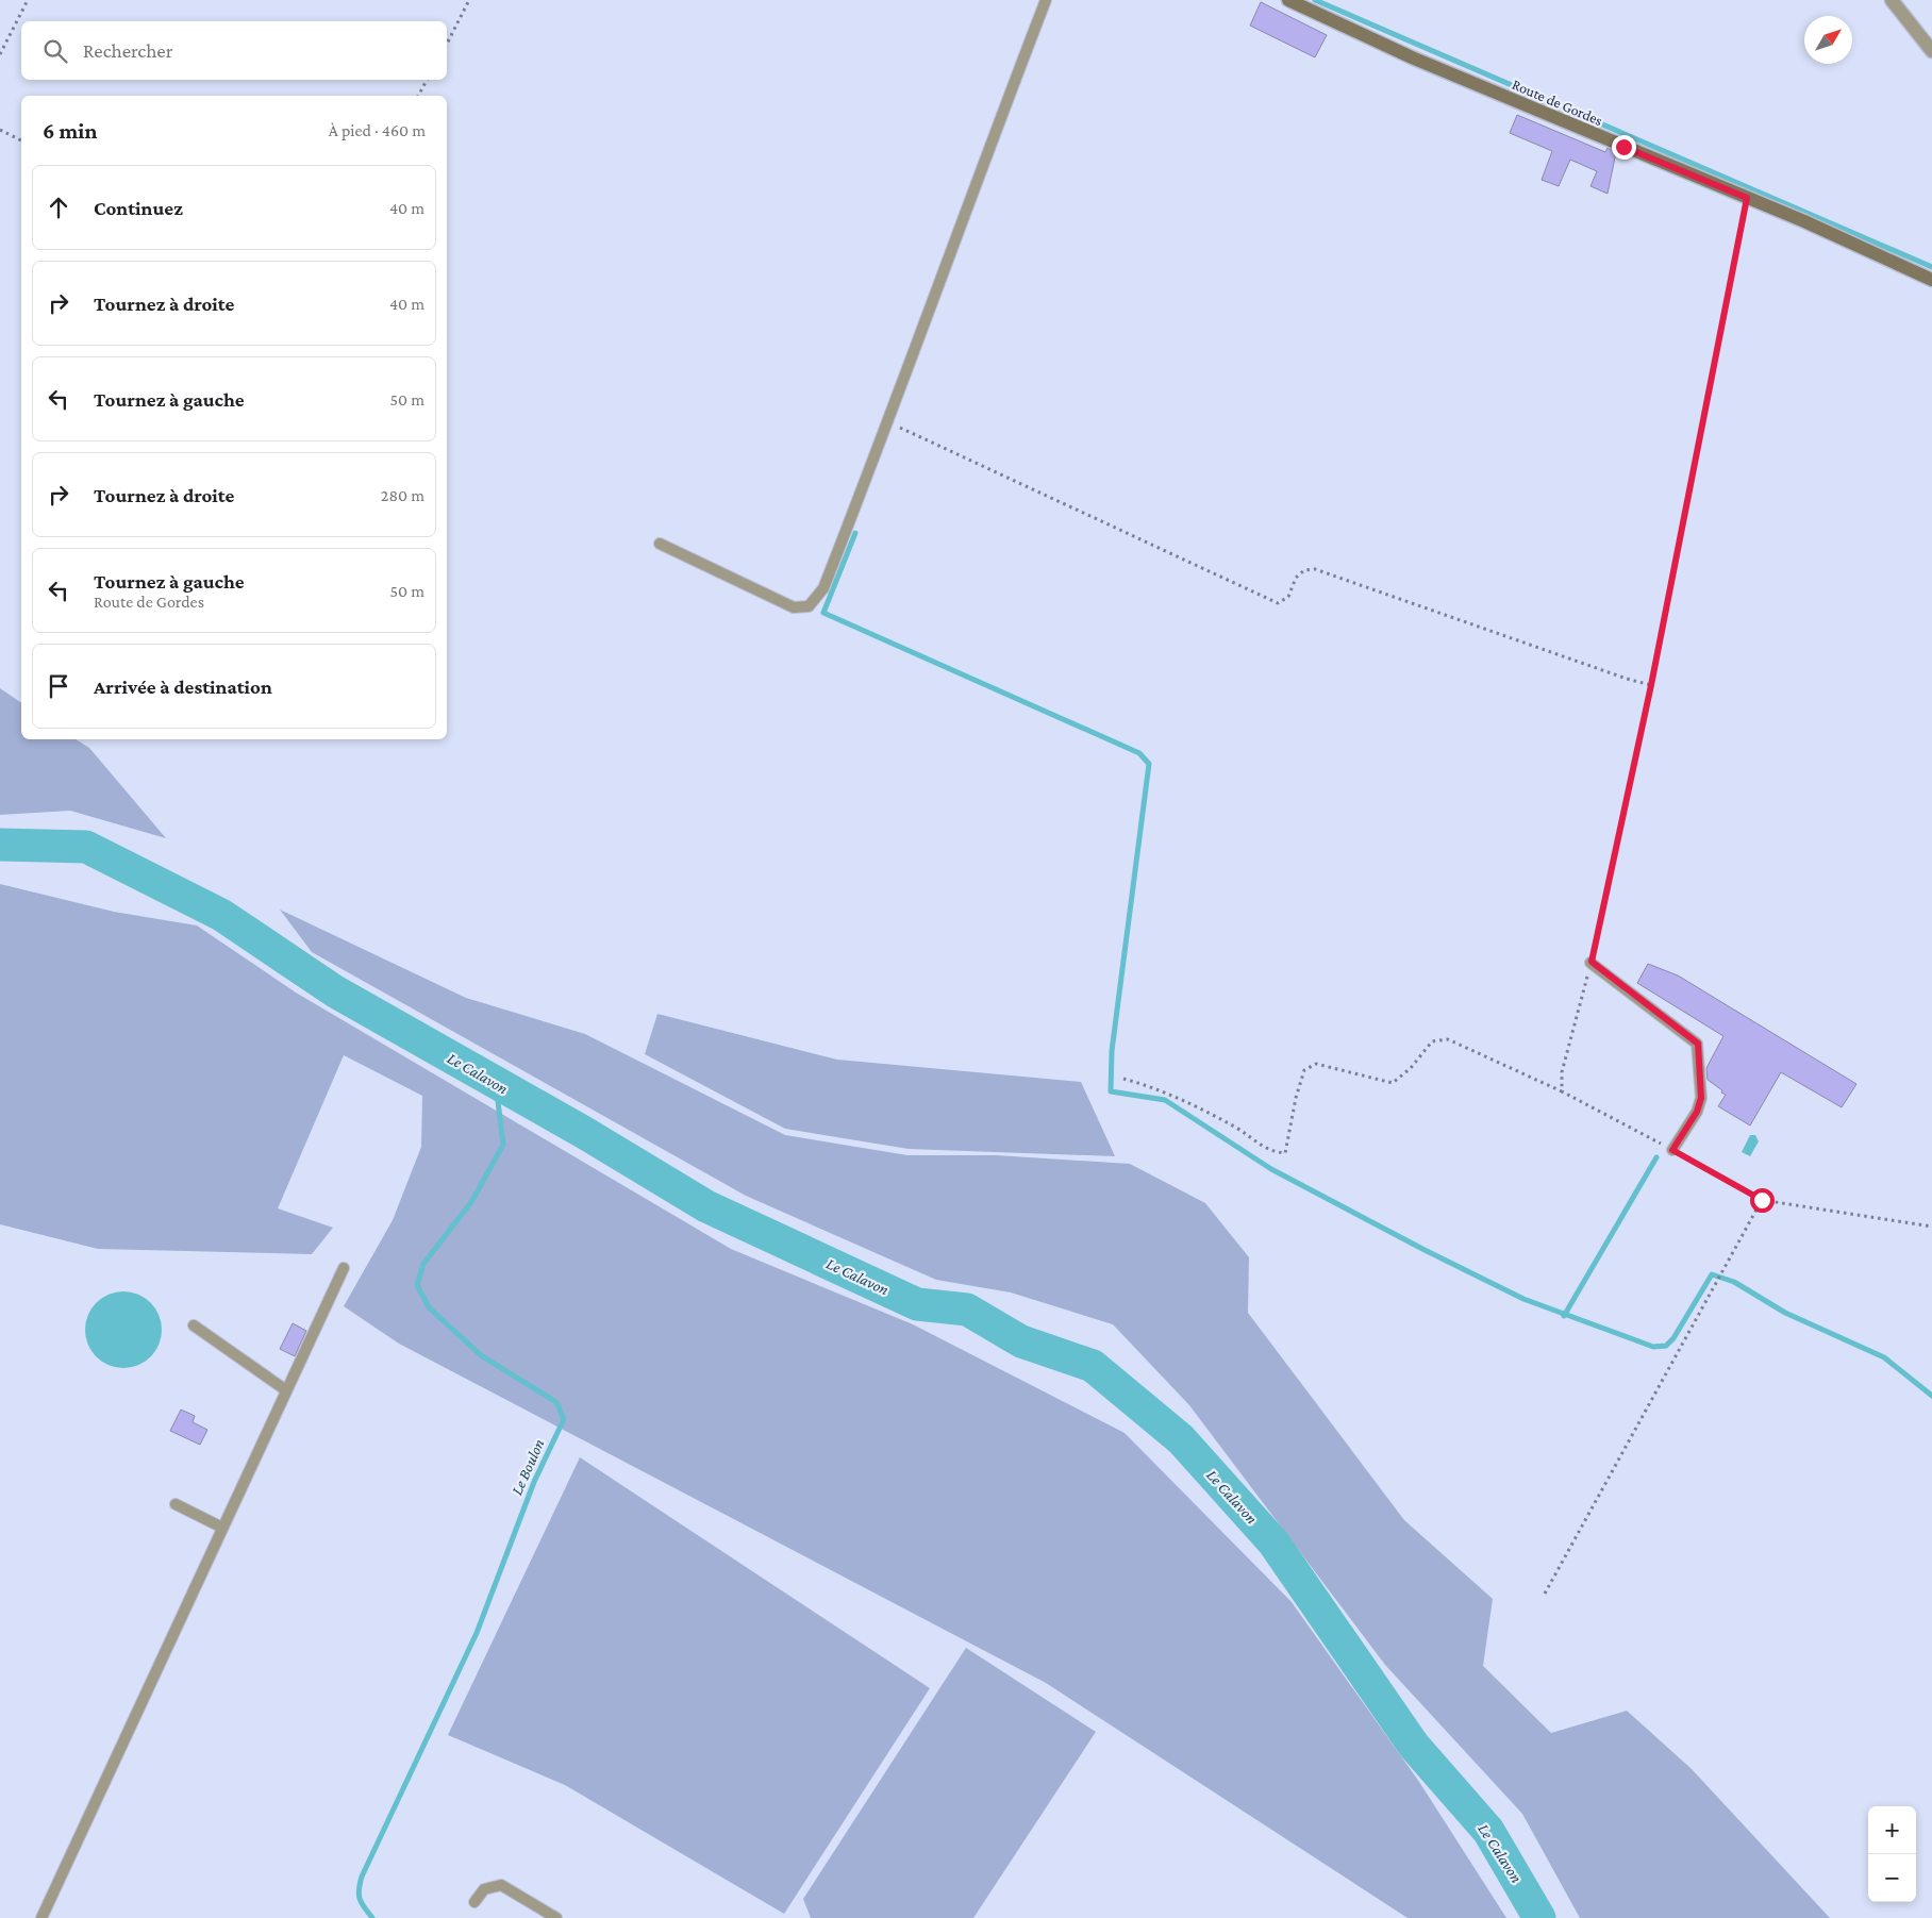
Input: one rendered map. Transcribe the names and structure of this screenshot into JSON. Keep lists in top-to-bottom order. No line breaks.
{"streets":{"street":["Route de Gordes"]},"water":["Le Calavon","Le Boulon"],"north":"top right","page":{"search":"Rechercher","heading":["6 min","À pied · 460 m"],"list":[["Continuez","40 m"],["Tournez à droite","40 m"],["Tournez à gauche","50 m"],["Tournez à droite","280 m"],["Tournez à gauche","Route de Gordes","50 m"],"Arrivée à destination"],"map_buttons":["+","−"]}}
